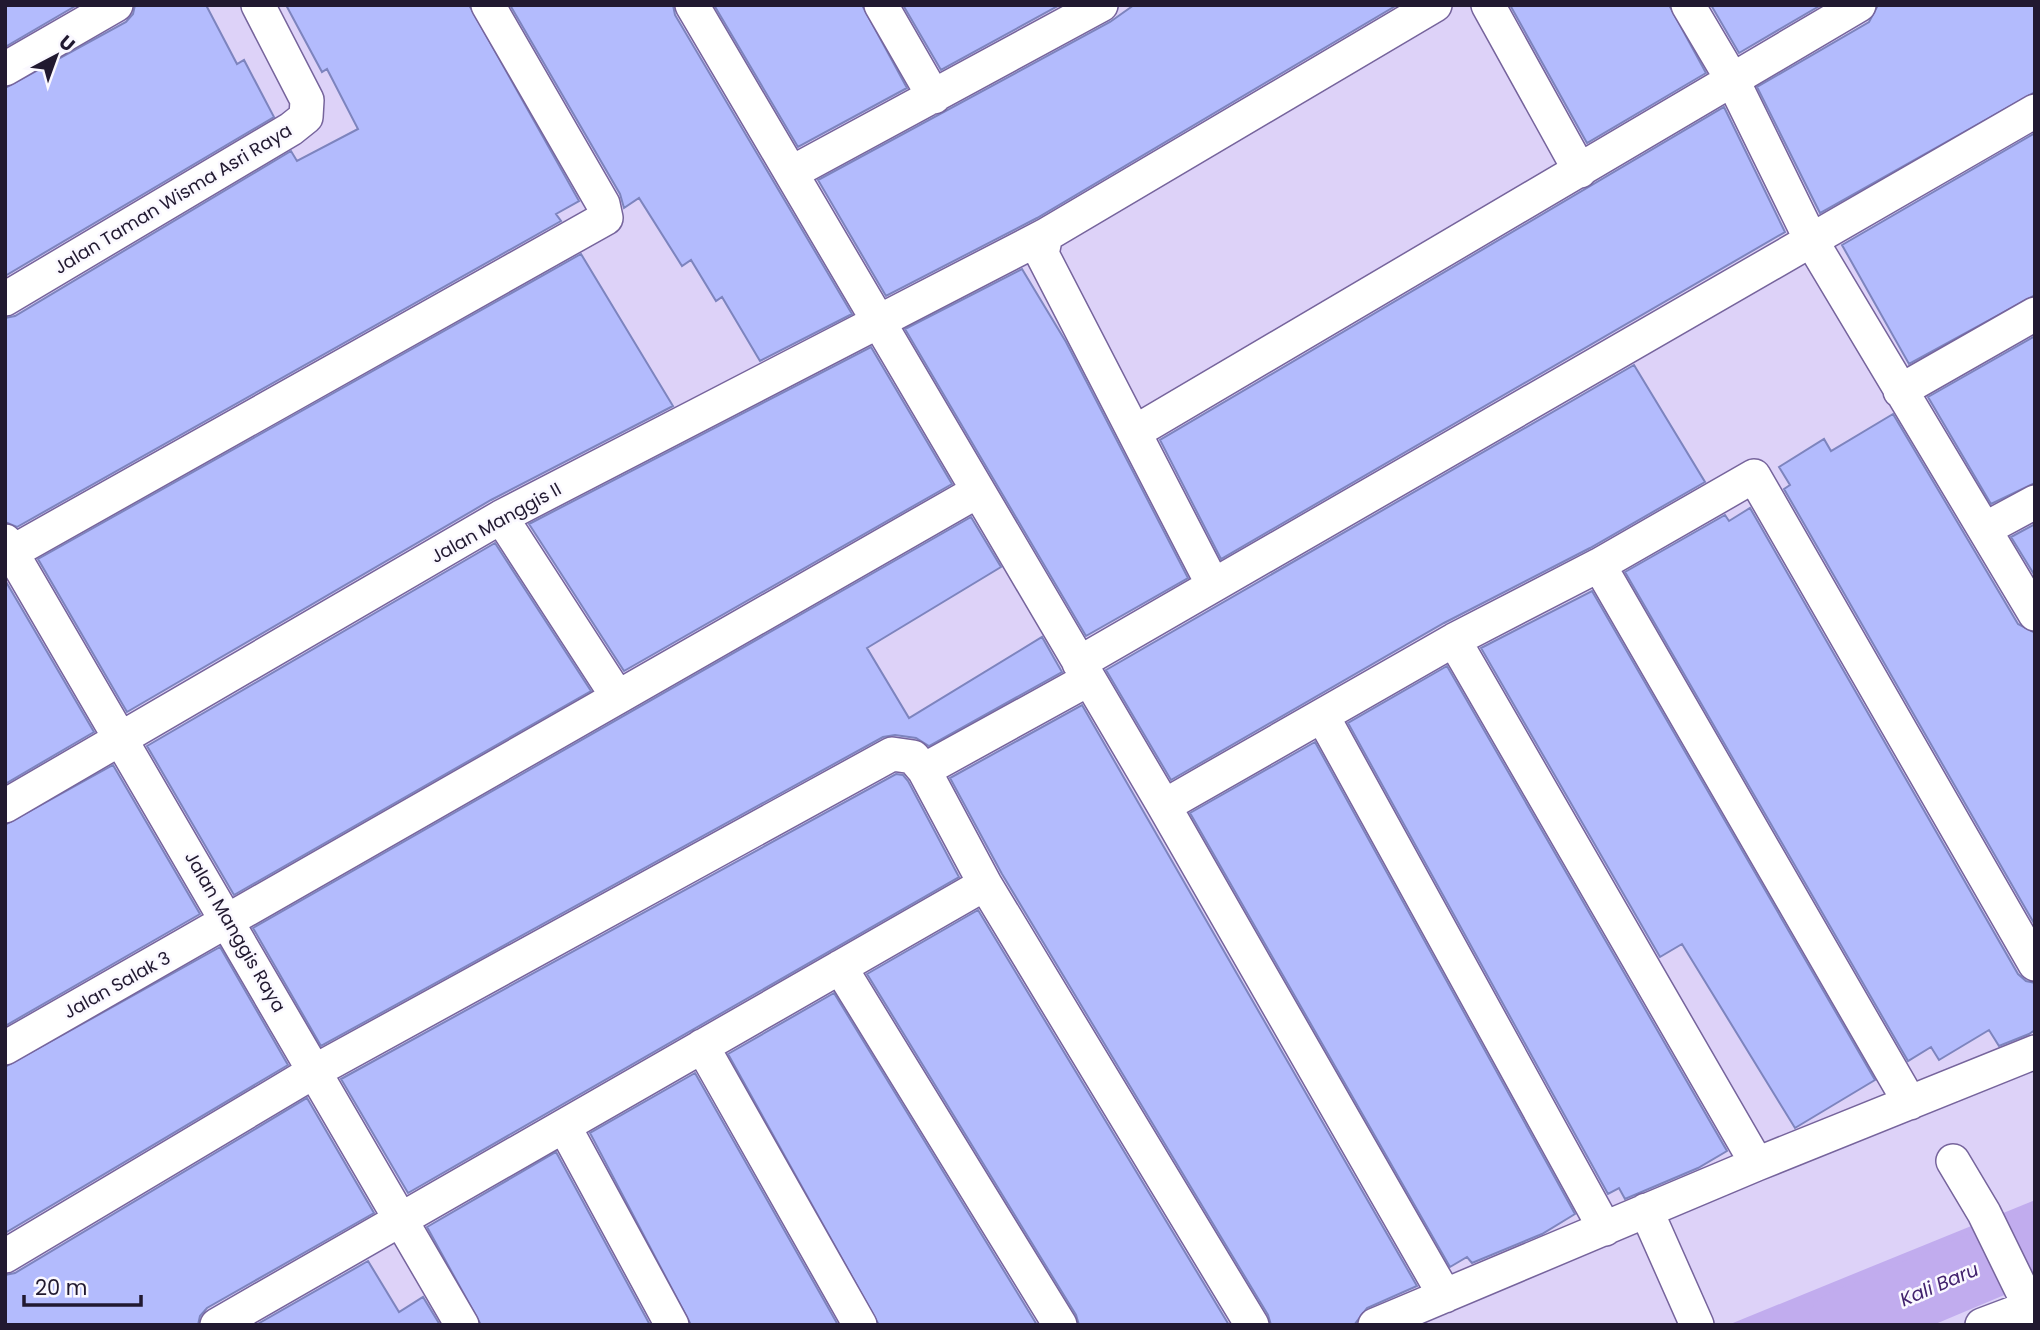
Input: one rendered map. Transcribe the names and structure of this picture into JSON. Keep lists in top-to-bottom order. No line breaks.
{"streets":{"street":["Jalan Taman Wisma Asri Raya","Jalan Manggis II","Jalan Manggis Raya","Jalan Salak 3"]},"crossings":[["Jalan Manggis II","Jalan Manggis Raya"],["Jalan Manggis Raya","Jalan Salak 3"]],"water":["Kali Baru"],"scale_bar":"20 m","north":"top right"}
